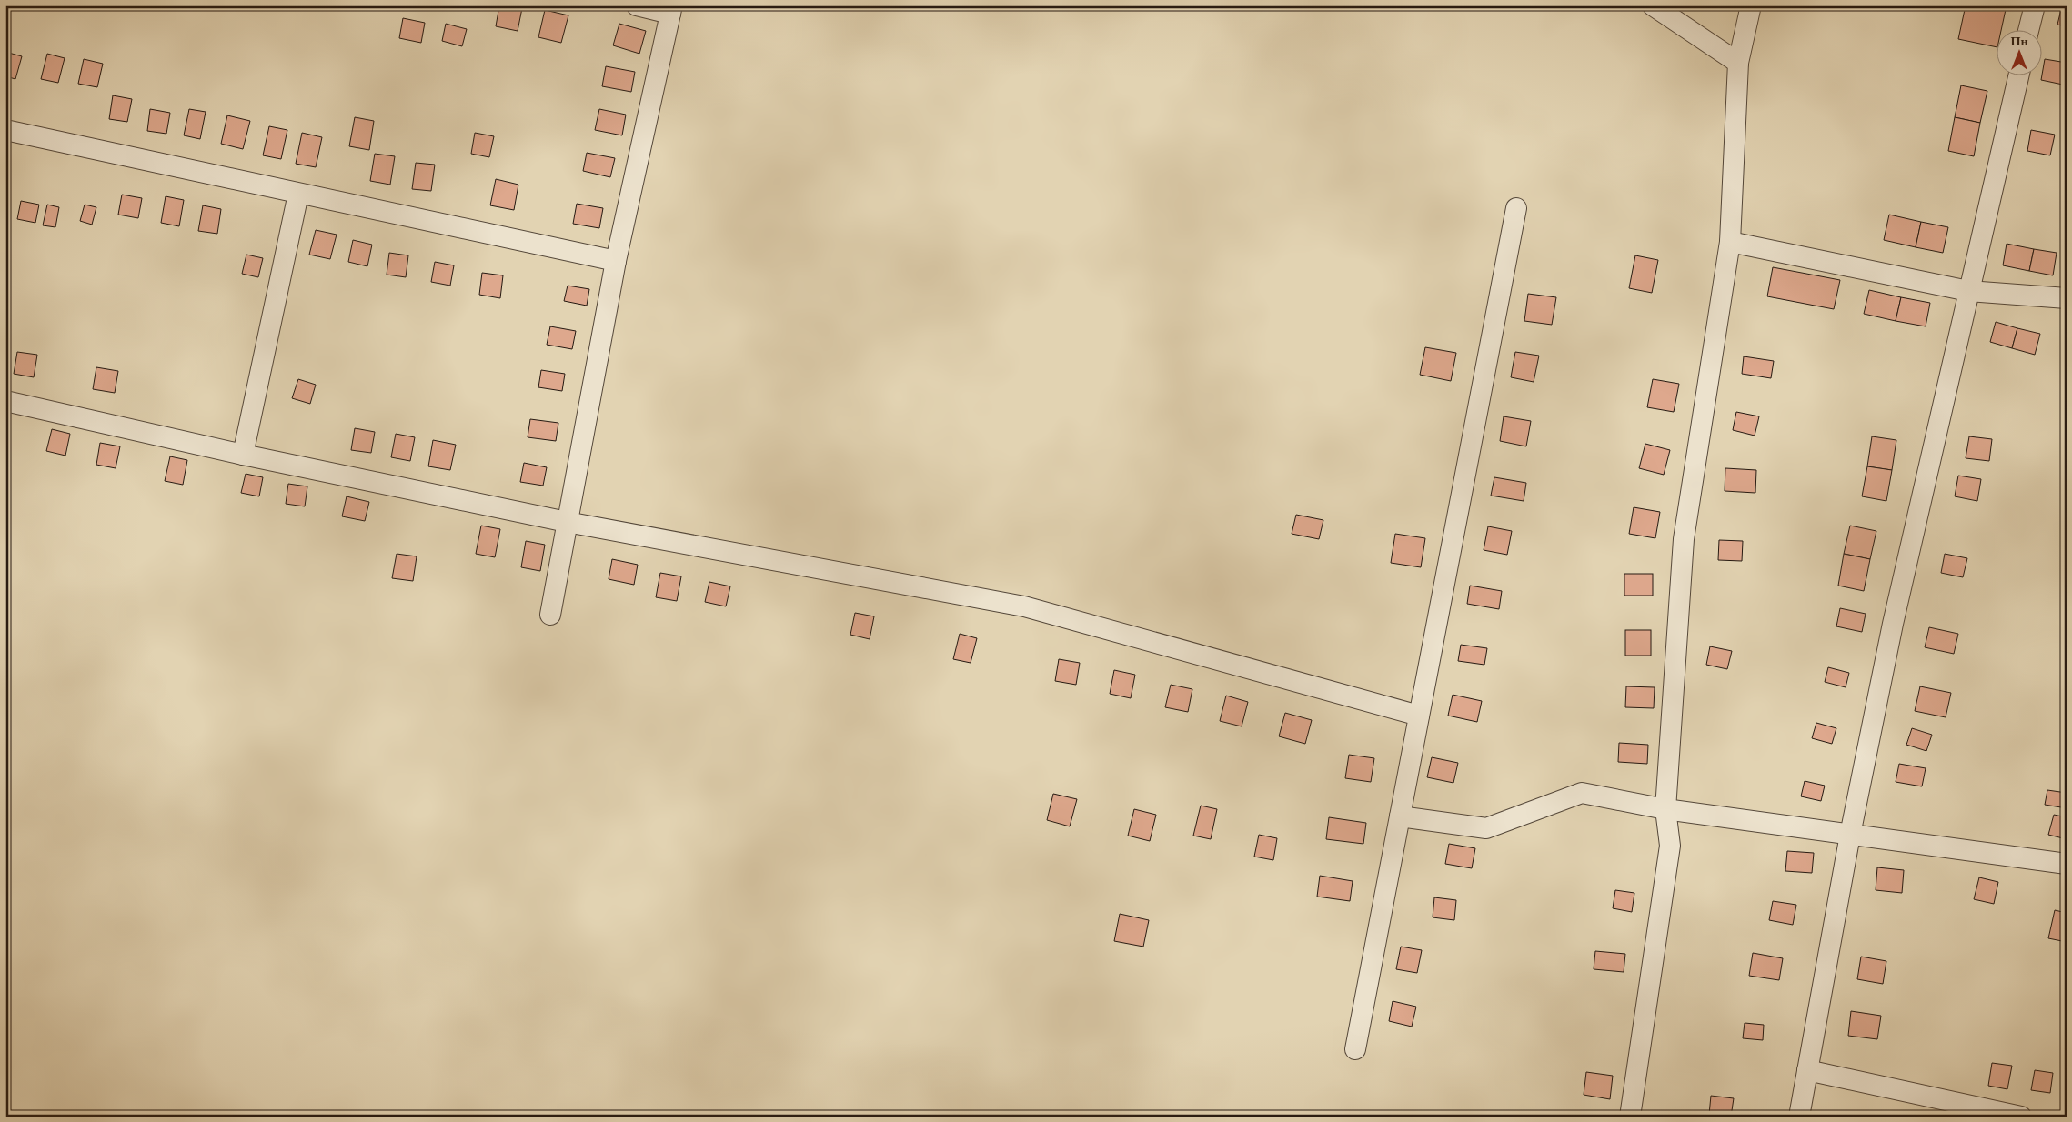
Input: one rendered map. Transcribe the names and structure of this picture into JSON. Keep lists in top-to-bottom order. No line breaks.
{"north":"top"}
